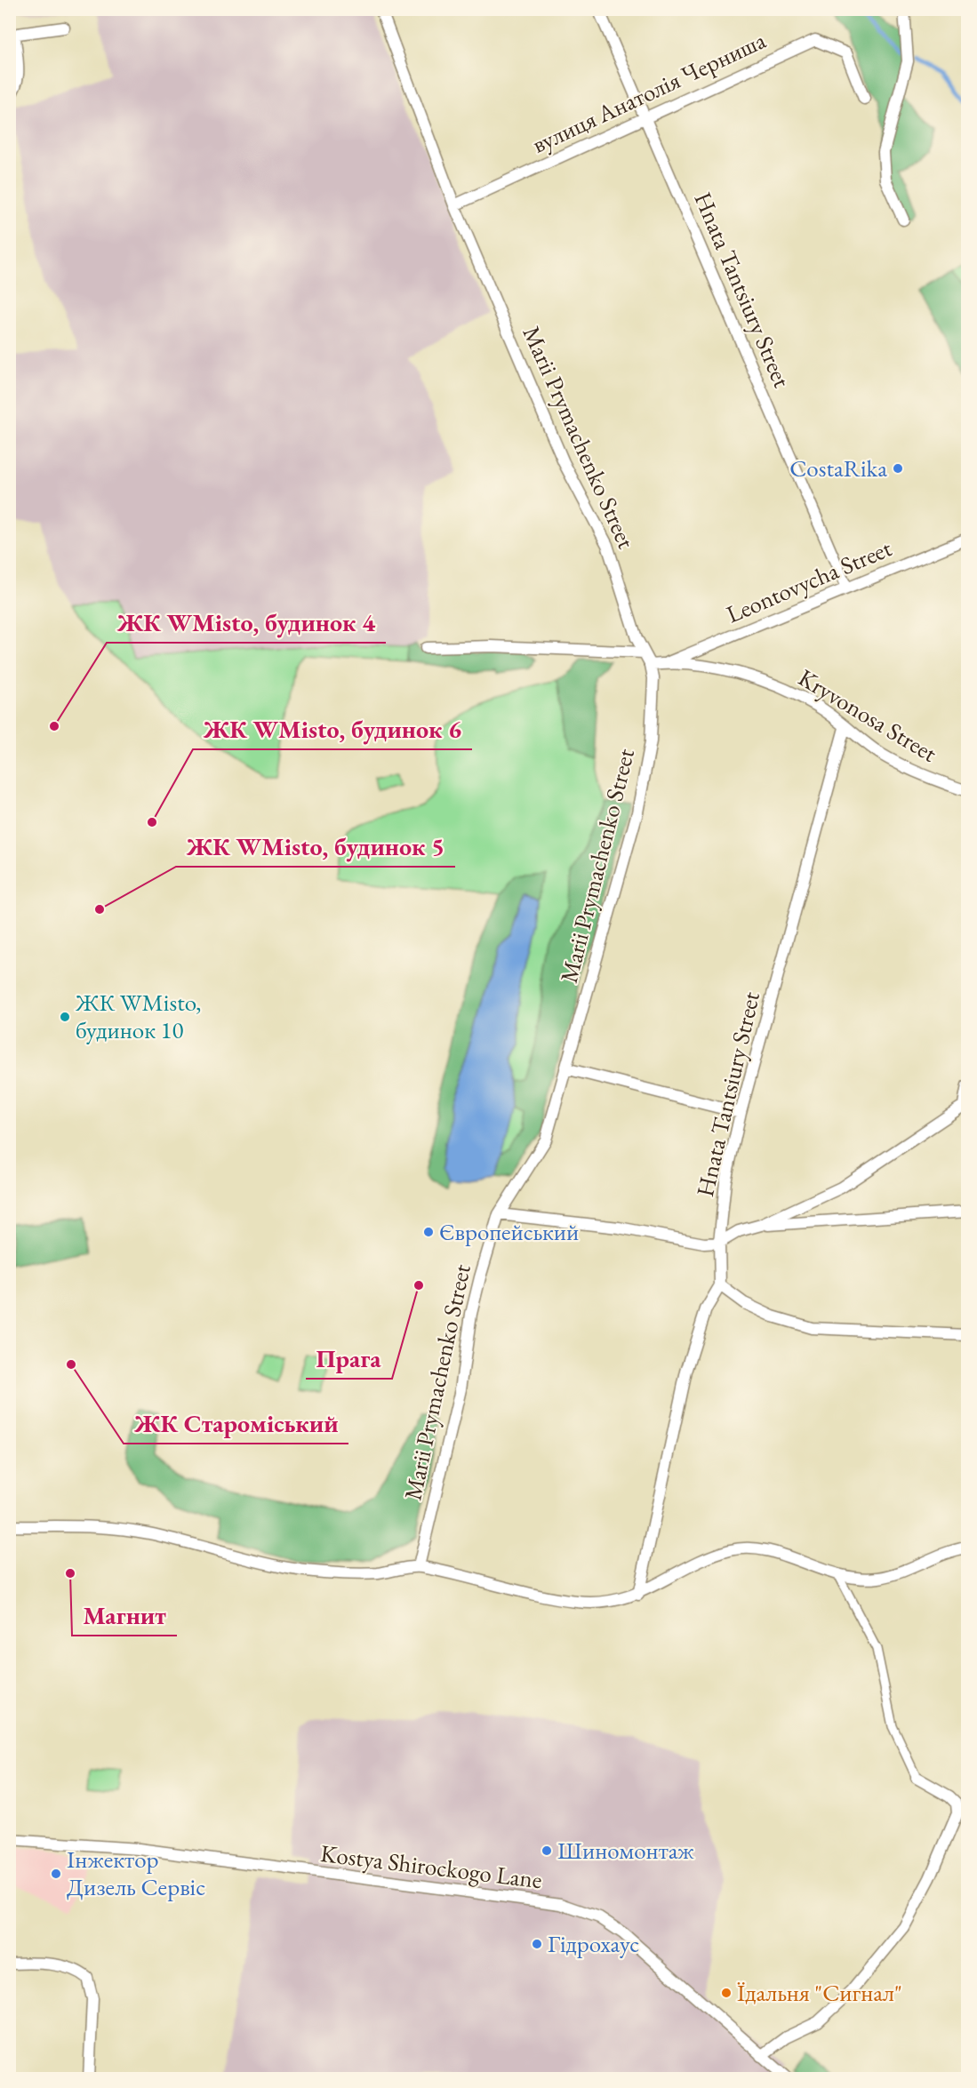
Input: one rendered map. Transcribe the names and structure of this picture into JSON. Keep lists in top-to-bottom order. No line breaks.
{"streets":{"street":["вулиця Анатолія Черниша","Hnata Tantsiury Street","Marii Prymachenko Street","Leontovycha Street","Kryvonosa Street","Kostya Shirockogo Lane"]},"crossings":[["вулиця Анатолія Черниша","Hnata Tantsiury Street"],["вулиця Анатолія Черниша","Marii Prymachenko Street"],["Hnata Tantsiury Street","Leontovycha Street"],["Hnata Tantsiury Street","Kryvonosa Street"],["Marii Prymachenko Street","Kryvonosa Street"],["Leontovycha Street","Kryvonosa Street"]],"places":["CostaRika","ЖК WMisto, будинок 4","ЖК WMisto, будинок 6","ЖК WMisto, будинок 5","ЖК WMisto, будинок 10","Європейський","Прага","ЖК Староміський","Магнит","Шиномонтаж","Інжектор Дизель Сервіс","Гідрохаус","Їдальня \"Сигнал\""]}
